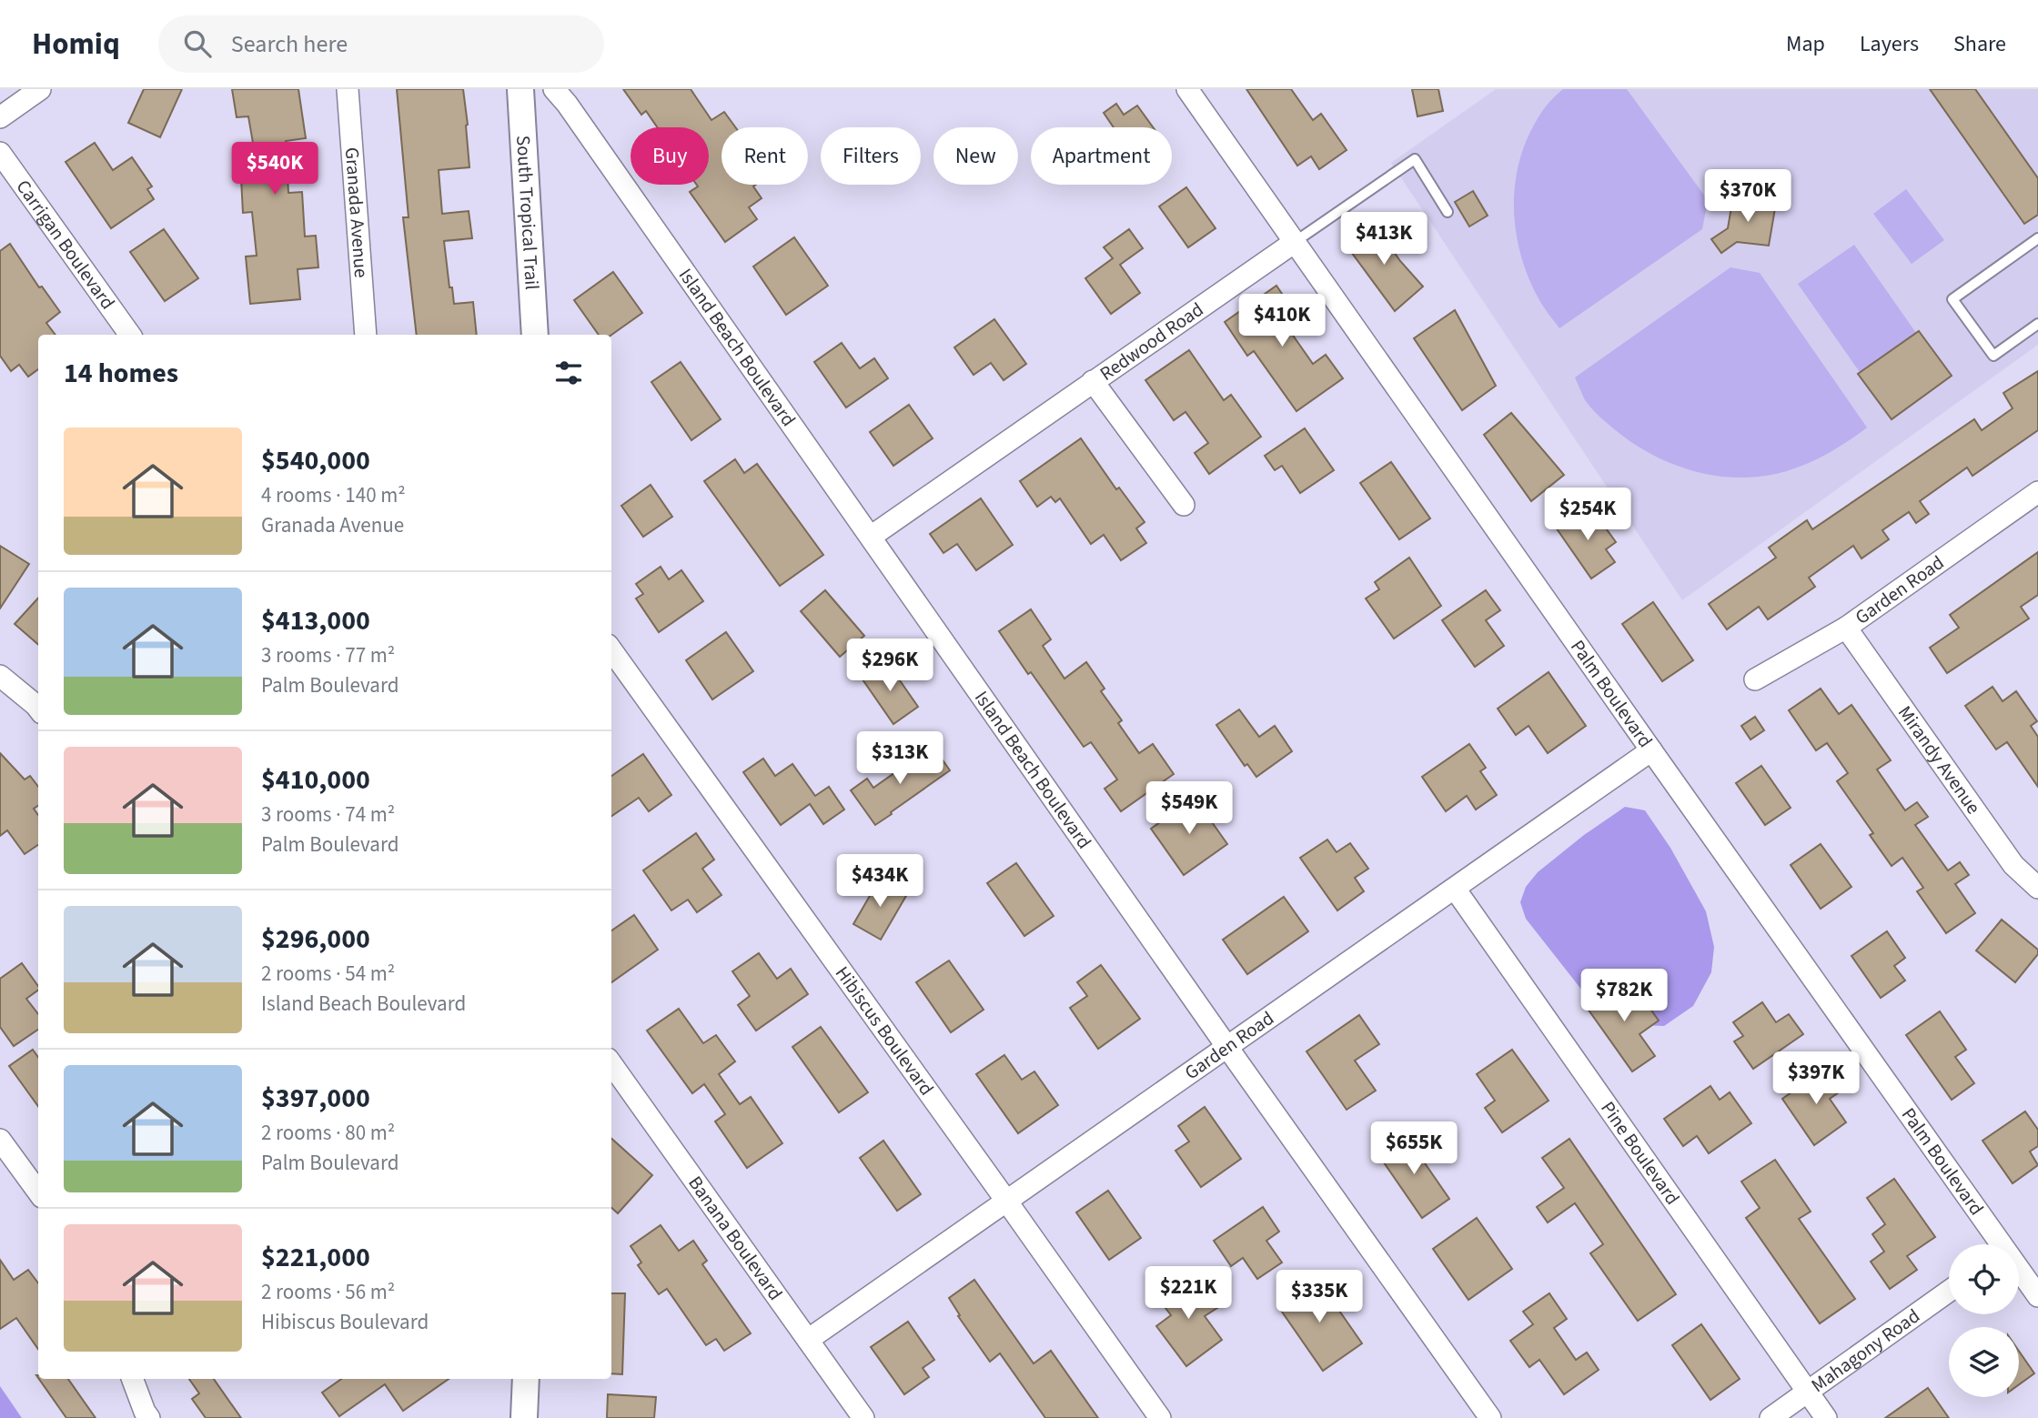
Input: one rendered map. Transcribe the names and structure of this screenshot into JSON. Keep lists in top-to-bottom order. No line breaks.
{"streets":{"street":["Granada Avenue","South Tropical Trail","Carrigan Boulevard","Redwood Road","Island Beach Boulevard","Garden Road","Palm Boulevard","Mirandy Avenue","Hibiscus Boulevard","Pine Boulevard","Banana Boulevard","Mahagony Road"]},"crossings":[["Redwood Road","Island Beach Boulevard"],["Redwood Road","Palm Boulevard"],["Island Beach Boulevard","Garden Road"],["Garden Road","Palm Boulevard"],["Garden Road","Mirandy Avenue"],["Garden Road","Hibiscus Boulevard"],["Garden Road","Pine Boulevard"],["Garden Road","Banana Boulevard"],["Pine Boulevard","Mahagony Road"]],"page":{"header":"Homiq","search":"Search here","nav":["Map","Layers","Share"],"chip":["Buy","Rent","Filters","New","Apartment"],"price":["$540K","$370K","$413K","$410K","$254K","$296K","$313K","$549K","$434K","$782K","$397K","$655K","$221K","$335K"],"heading":"14 homes","list":[{"name":"$540,000","note":"4 rooms · 140 m² · Granada Avenue"},{"name":"$413,000","note":"3 rooms · 77 m² · Palm Boulevard"},{"name":"$410,000","note":"3 rooms · 74 m² · Palm Boulevard"},{"name":"$296,000","note":"2 rooms · 54 m² · Island Beach Boulevard"},{"name":"$397,000","note":"2 rooms · 80 m² · Palm Boulevard"},{"name":"$221,000","note":"2 rooms · 56 m² · Hibiscus Boulevard"}]}}
